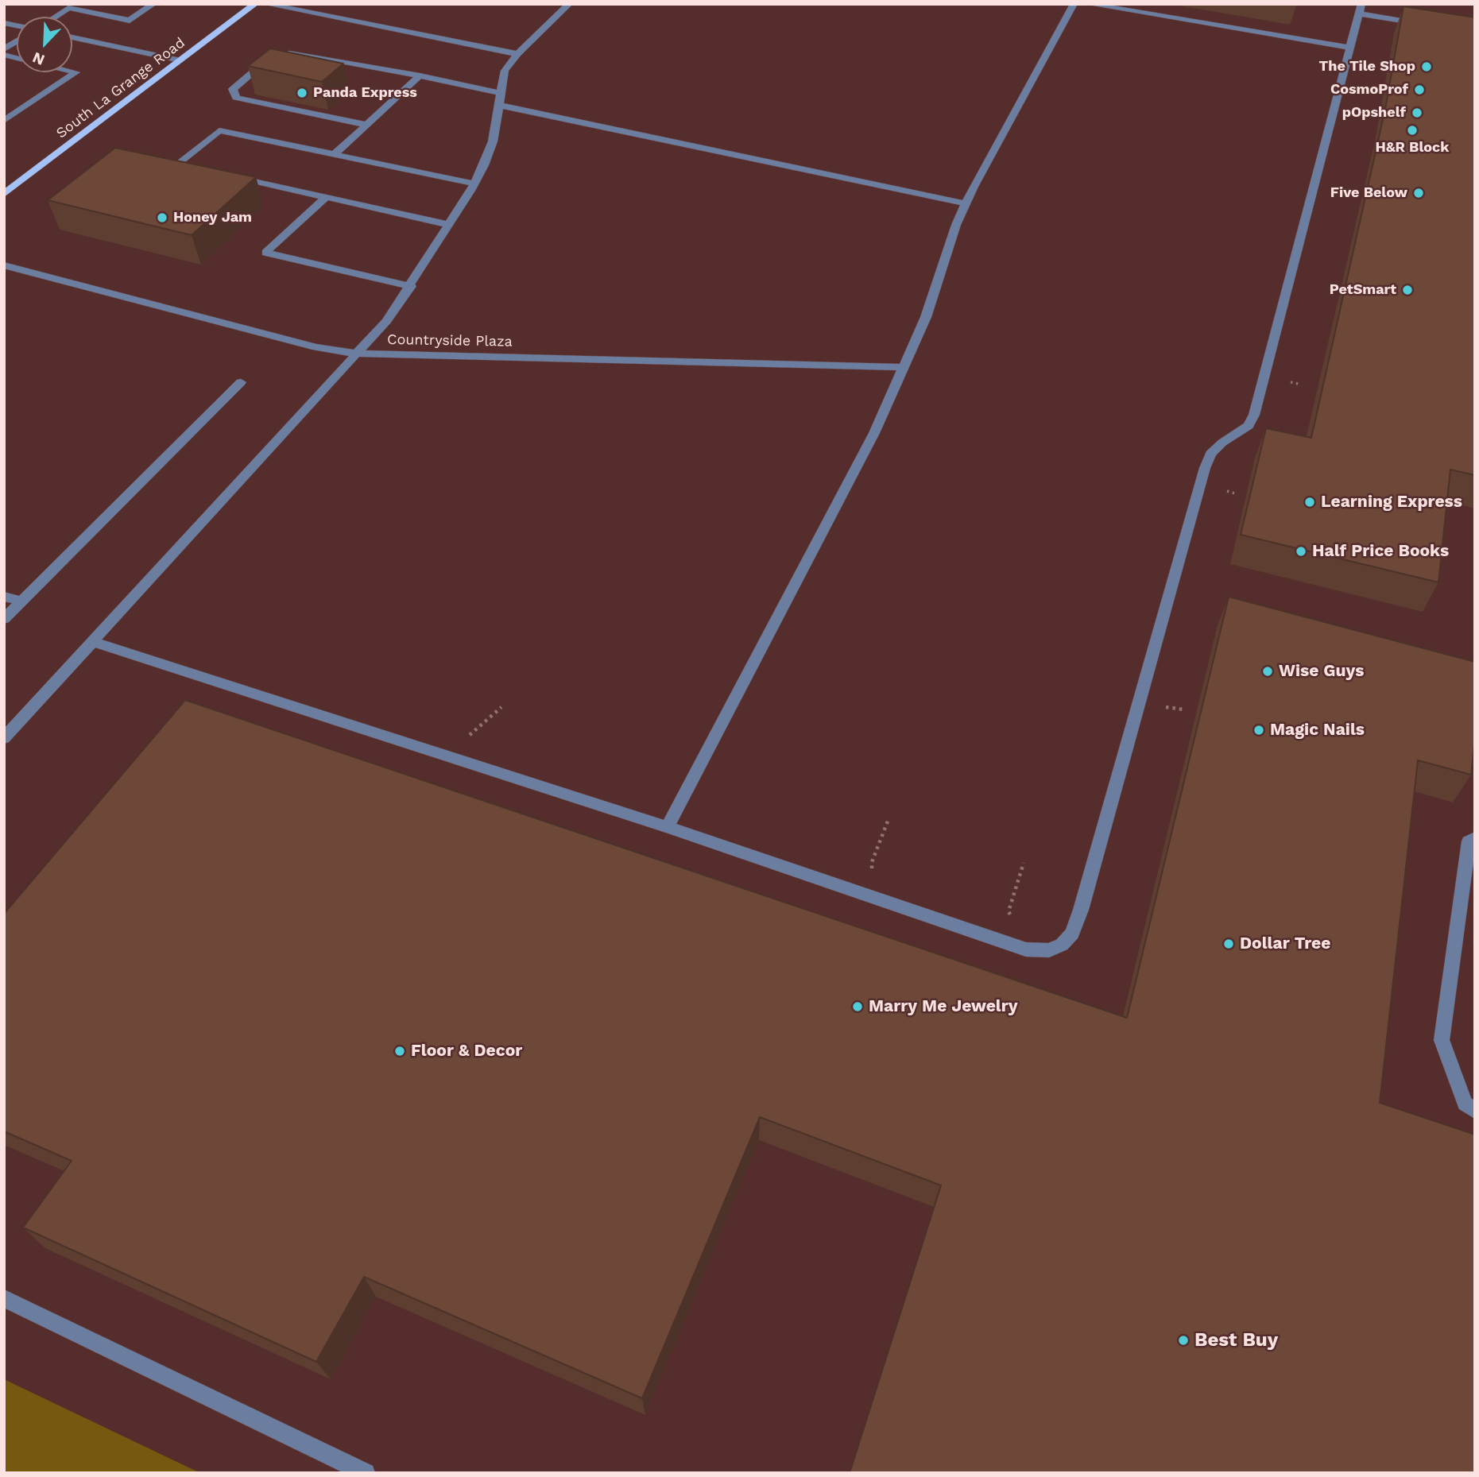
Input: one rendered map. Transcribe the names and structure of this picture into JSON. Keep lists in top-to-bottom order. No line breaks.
{"streets":{"main road":["South La Grange Road"],"lane":["Countryside Plaza"]},"places":["The Tile Shop","CosmoProf","Panda Express","pOpshelf","H&R Block","Five Below","Honey Jam","PetSmart","Learning Express","Half Price Books","Wise Guys","Magic Nails","Dollar Tree","Marry Me Jewelry","Floor & Decor","Best Buy"],"north":"bottom left"}
